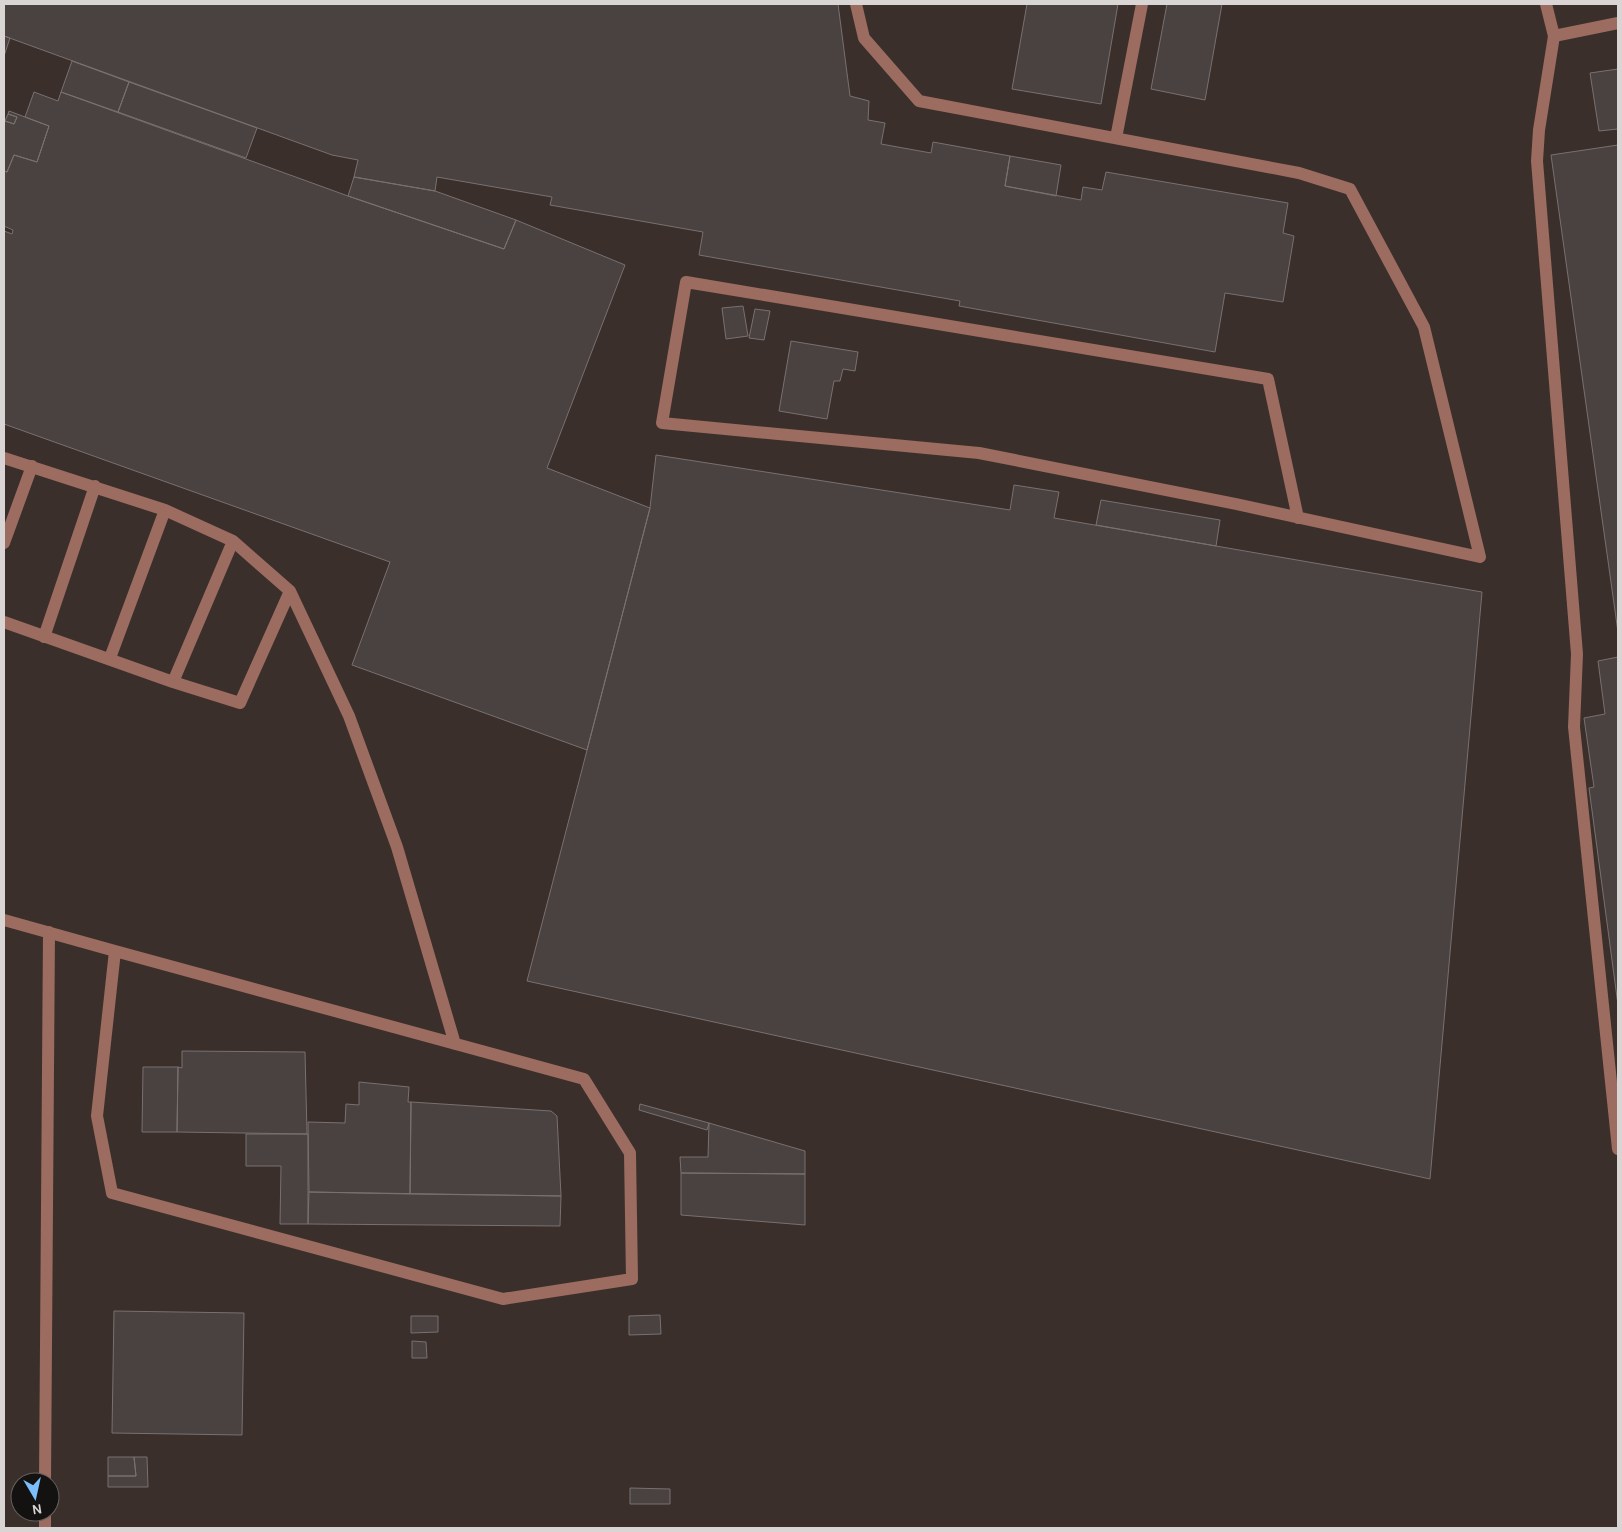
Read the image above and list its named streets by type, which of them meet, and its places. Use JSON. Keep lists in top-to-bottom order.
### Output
{
  "north": "bottom"
}
